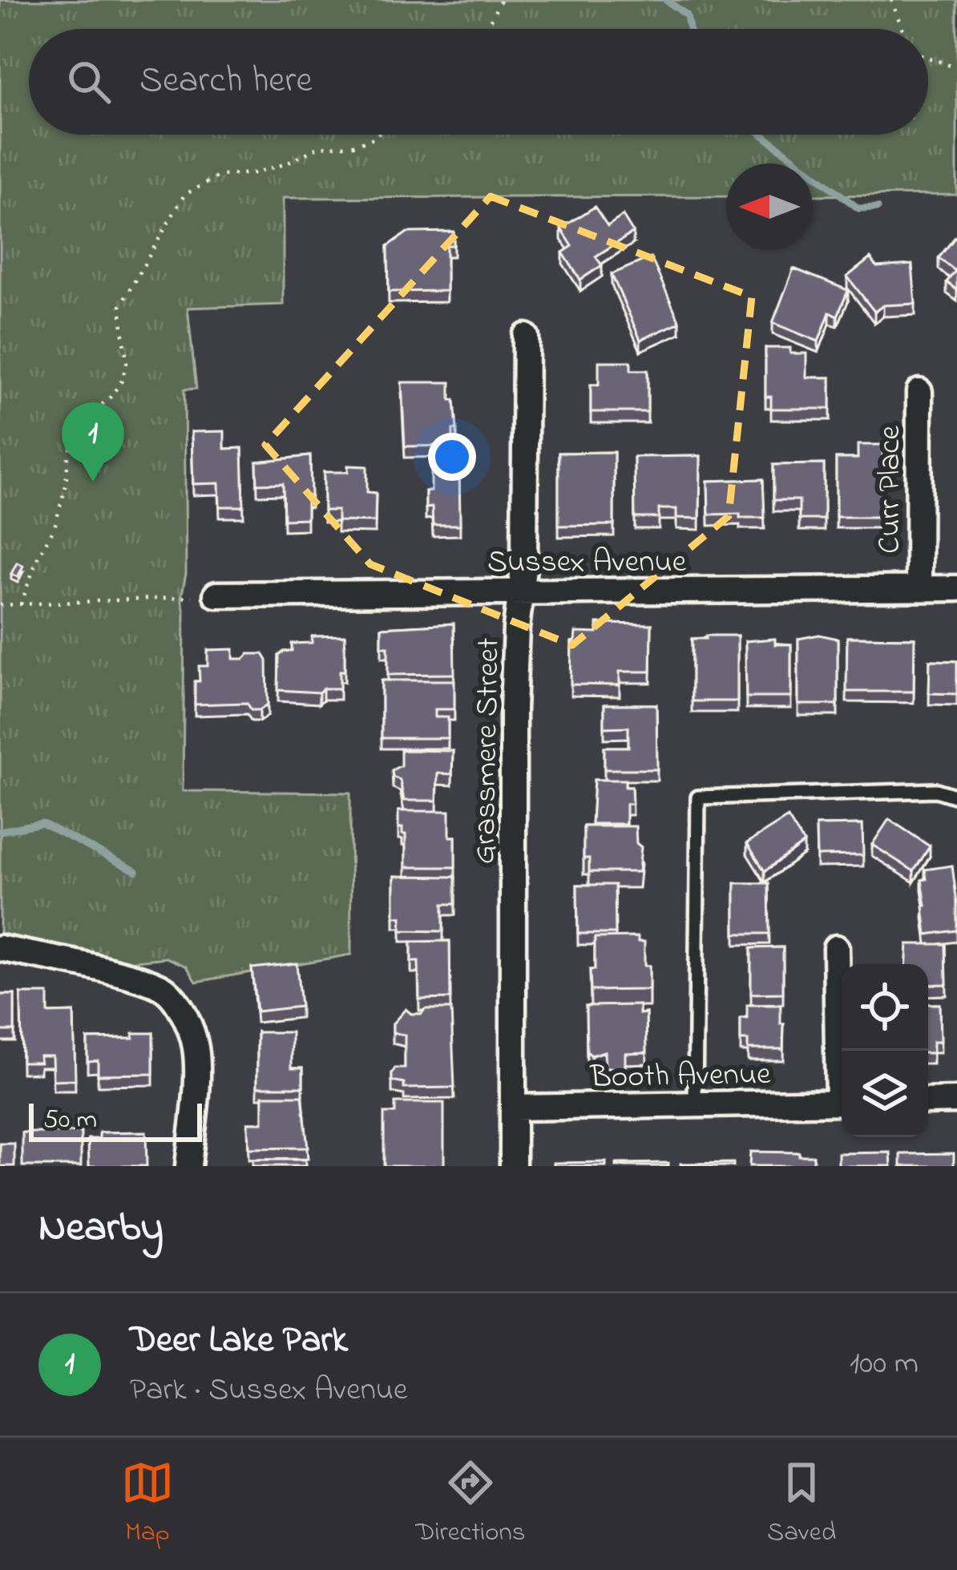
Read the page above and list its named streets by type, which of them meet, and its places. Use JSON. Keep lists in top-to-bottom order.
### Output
{
  "streets": {
    "street": [
      "Curr Place",
      "Sussex Avenue",
      "Grassmere Street",
      "Booth Avenue"
    ]
  },
  "crossings": [
    ["Curr Place", "Sussex Avenue"],
    ["Sussex Avenue", "Grassmere Street"],
    ["Grassmere Street", "Booth Avenue"]
  ],
  "scale_bar": "50 m",
  "north": "left",
  "page": {
    "search": "Search here",
    "pins": "1",
    "scale": "50 m",
    "heading": "Nearby",
    "list": [
      {
        "mark": "1",
        "name": "Deer Lake Park",
        "note": "Park · Sussex Avenue",
        "value": "100 m"
      }
    ],
    "nav": ["Map", "Directions", "Saved"]
  }
}
